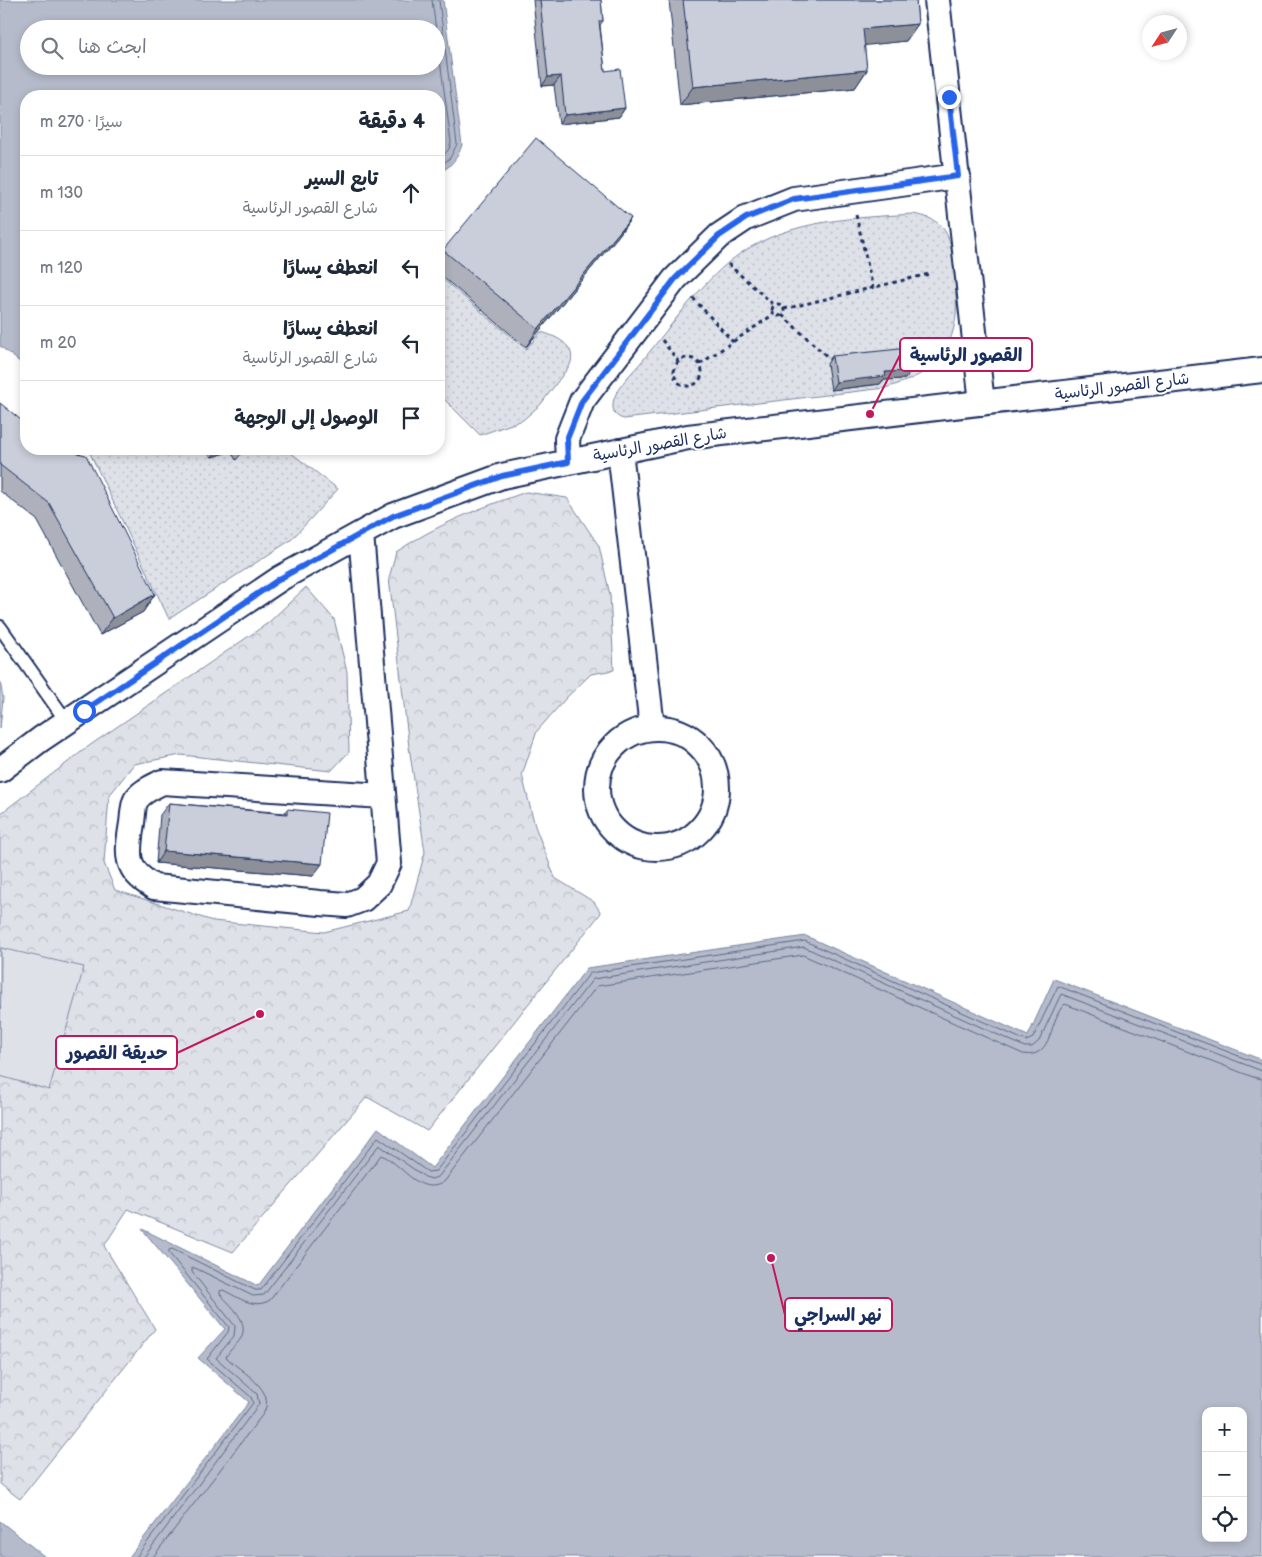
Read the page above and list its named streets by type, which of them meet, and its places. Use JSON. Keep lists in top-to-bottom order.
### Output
{
  "streets": {
    "street": ["شارع القصور الرئاسية"]
  },
  "places": ["القصور الرئاسية", "حديقة القصور", "نهر السراجي"],
  "north": "bottom left",
  "page": {
    "search": "ابحث هنا",
    "heading": ["4 دقيقة", "سيرًا · 270 m"],
    "list": [
      ["تابع السير", "شارع القصور الرئاسية", "130 m"],
      ["انعطف يسارًا", "120 m"],
      ["انعطف يسارًا", "شارع القصور الرئاسية", "20 m"],
      "الوصول إلى الوجهة"
    ],
    "map_buttons": ["+", "−"]
  }
}
